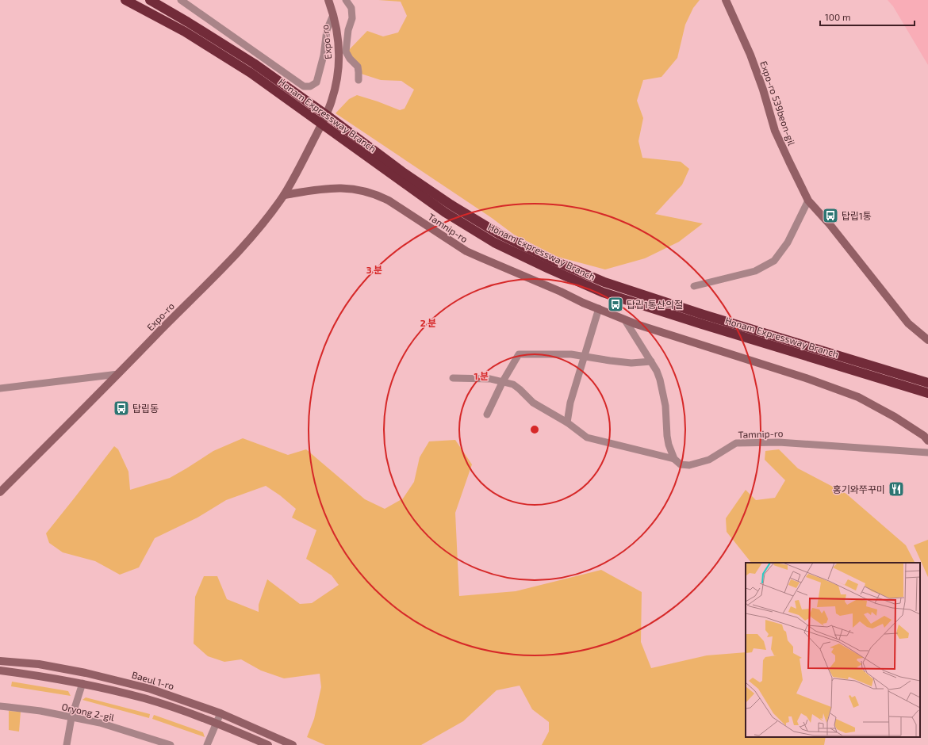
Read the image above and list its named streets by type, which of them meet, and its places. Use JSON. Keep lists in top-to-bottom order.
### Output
{
  "streets": {
    "highway": ["Honam Expressway Branch"],
    "main road": [
      "Expo-ro",
      "Expo-ro 539beon-gil",
      "Tamnip-ro",
      "Baeul 1-ro"
    ],
    "street": ["Oryong 2-gil"]
  },
  "crossings": [
    ["Expo-ro", "Tamnip-ro"]
  ],
  "places": {
    "bus stop": ["탑립1통", "탑립1통산의절", "탑립동"],
    "restaurant": ["홍기와쭈꾸미"]
  },
  "scale_bar": "100 m",
  "rings": ["3 분", "2 분", "1 분"]
}
